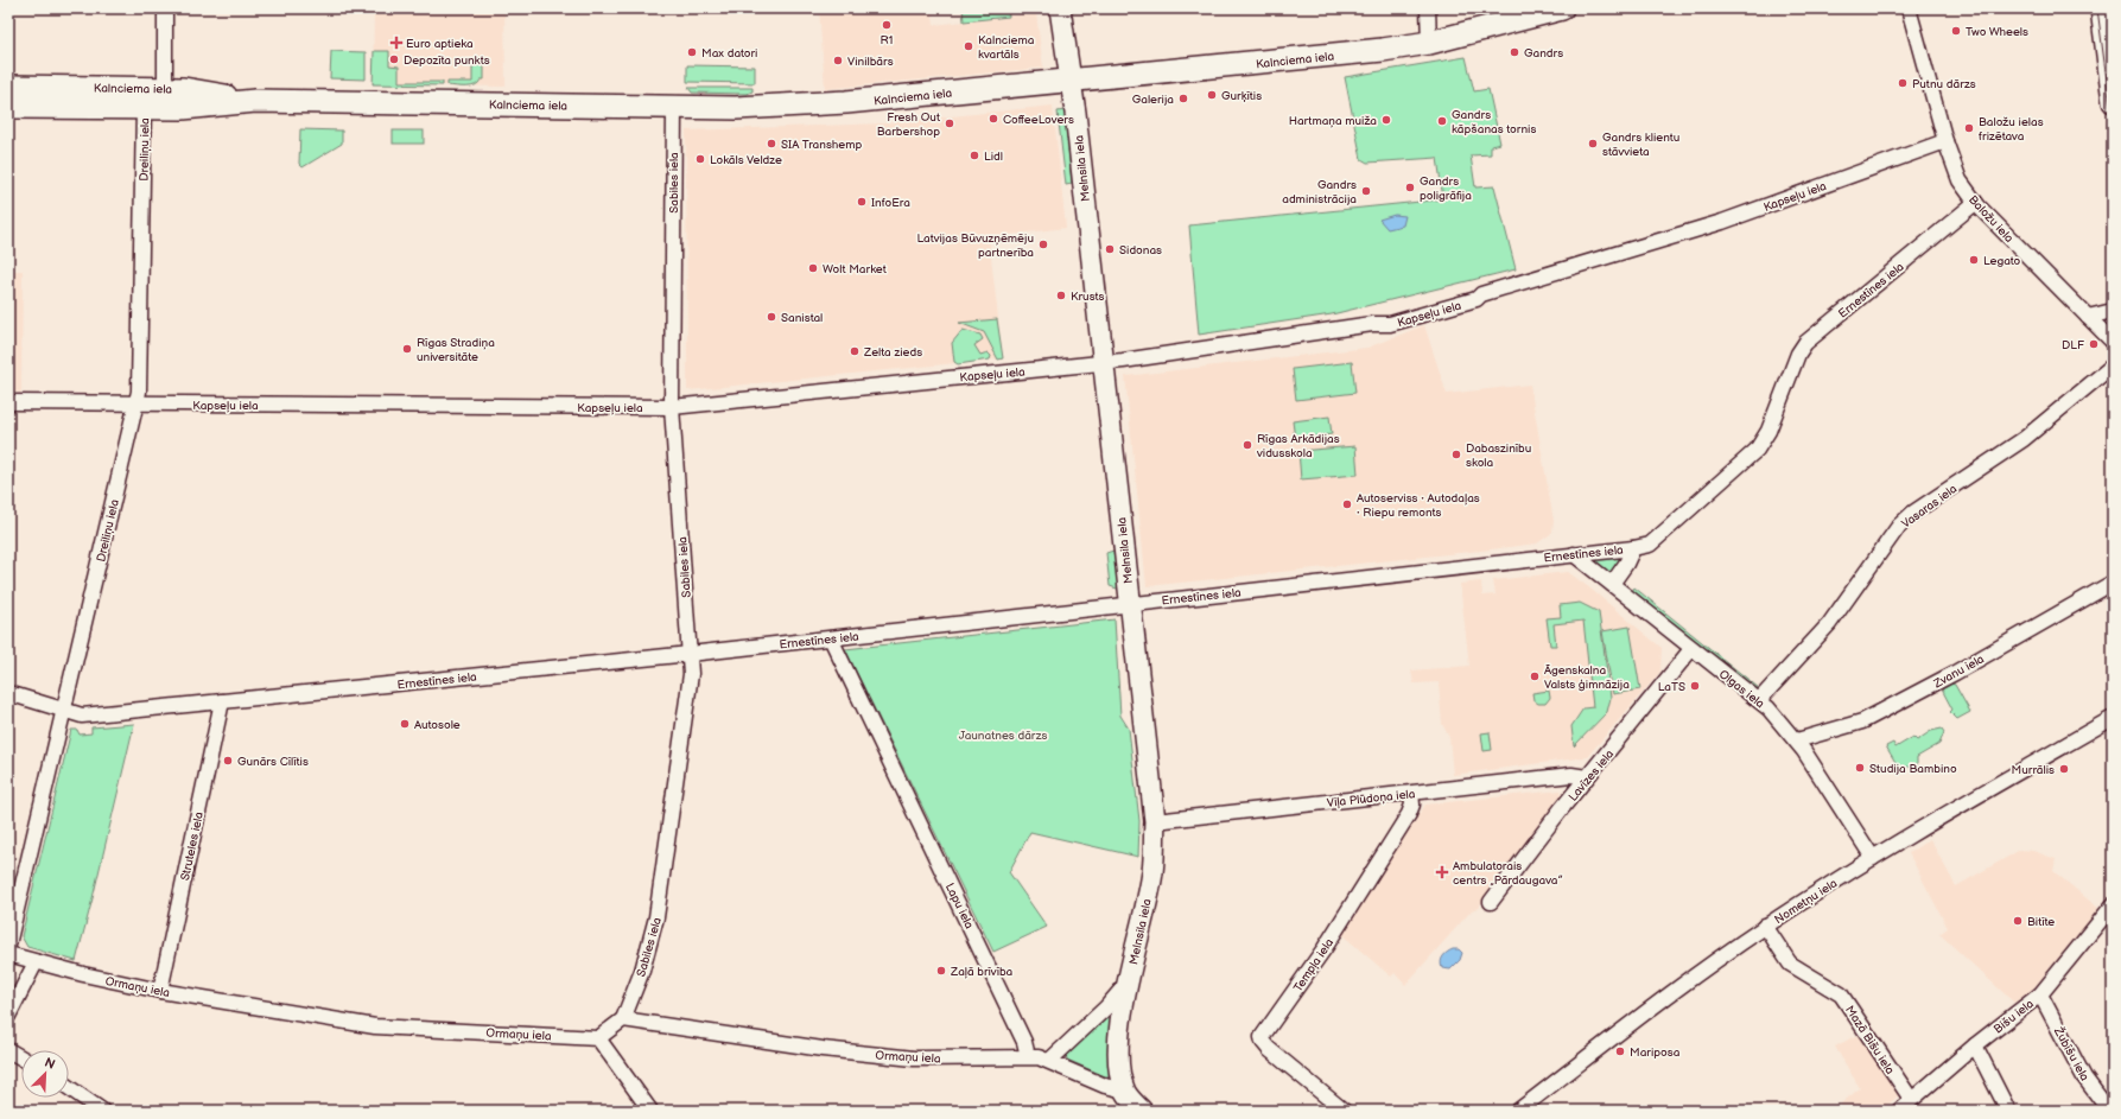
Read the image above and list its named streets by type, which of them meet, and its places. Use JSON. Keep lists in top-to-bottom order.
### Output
{
  "streets": {
    "main road": ["Kalnciema iela"],
    "street": [
      "Dreiliņu iela",
      "Melnsila iela",
      "Sabiles iela",
      "Kapseļu iela",
      "Baložu iela",
      "Ernestīnes iela",
      "Vasaras iela",
      "Zvanu iela",
      "Olgas iela",
      "Lavīzes iela",
      "Viļa Plūdoņa iela",
      "Struteles iela",
      "Nometņu iela",
      "Lapu iela",
      "Tempļa iela",
      "Ormaņu iela",
      "Bišu iela",
      "Mazā Bišu iela",
      "Žubīšu iela"
    ]
  },
  "crossings": [
    ["Kalnciema iela", "Dreiliņu iela"],
    ["Kalnciema iela", "Melnsila iela"],
    ["Kalnciema iela", "Sabiles iela"],
    ["Dreiliņu iela", "Kapseļu iela"],
    ["Dreiliņu iela", "Ernestīnes iela"],
    ["Melnsila iela", "Kapseļu iela"],
    ["Melnsila iela", "Ernestīnes iela"],
    ["Melnsila iela", "Viļa Plūdoņa iela"],
    ["Sabiles iela", "Kapseļu iela"],
    ["Sabiles iela", "Ernestīnes iela"],
    ["Sabiles iela", "Ormaņu iela"],
    ["Kapseļu iela", "Baložu iela"],
    ["Baložu iela", "Ernestīnes iela"],
    ["Ernestīnes iela", "Olgas iela"],
    ["Ernestīnes iela", "Struteles iela"],
    ["Ernestīnes iela", "Lapu iela"],
    ["Vasaras iela", "Olgas iela"],
    ["Zvanu iela", "Olgas iela"],
    ["Olgas iela", "Lavīzes iela"],
    ["Olgas iela", "Nometņu iela"],
    ["Lavīzes iela", "Viļa Plūdoņa iela"],
    ["Viļa Plūdoņa iela", "Tempļa iela"],
    ["Struteles iela", "Ormaņu iela"],
    ["Nometņu iela", "Mazā Bišu iela"],
    ["Lapu iela", "Ormaņu iela"],
    ["Bišu iela", "Mazā Bišu iela"],
    ["Bišu iela", "Žubīšu iela"]
  ],
  "parks": ["Jaunatnes dārzs"],
  "places": {
    "other": [
      "R1",
      "Two Wheels",
      "Kalnciema kvartāls",
      "Max datori",
      "Gandrs",
      "Depozīta punkts",
      "Vinilbārs",
      "Putnu dārzs",
      "Gurķītis",
      "Galerija",
      "CoffeeLovers",
      "Hartmaņa muiža",
      "Gandrs kāpšanas tornis",
      "Fresh Out Barbershop",
      "Baložu ielas frizētava",
      "SIA Transhemp",
      "Gandrs klientu stāvvieta",
      "Lidl",
      "Lokāls Veldze",
      "Gandrs poligrāfija",
      "Gandrs administrācija",
      "InfoEra",
      "Latvijas Būvuzņēmēju partnerība",
      "Sidonas",
      "Legato",
      "Wolt Market",
      "Krusts",
      "Sanistal",
      "DLF",
      "Rīgas Stradiņa universitāte",
      "Zelta zieds",
      "Rīgas Arkādijas vidusskola",
      "Dabaszinību skola",
      "Autoserviss • Autodaļas • Riepu remonts",
      "Āgenskalna Valsts ģimnāzija",
      "LaTS",
      "Autosole",
      "Gunārs Cīlītis",
      "Studija Bambino",
      "Murrālis",
      "Bitīte",
      "Zaļā brīvība",
      "Mariposa"
    ],
    "health": ["Euro aptieka", "Ambulatorais centrs „Pārdaugava”"]
  },
  "north": "top right"
}
